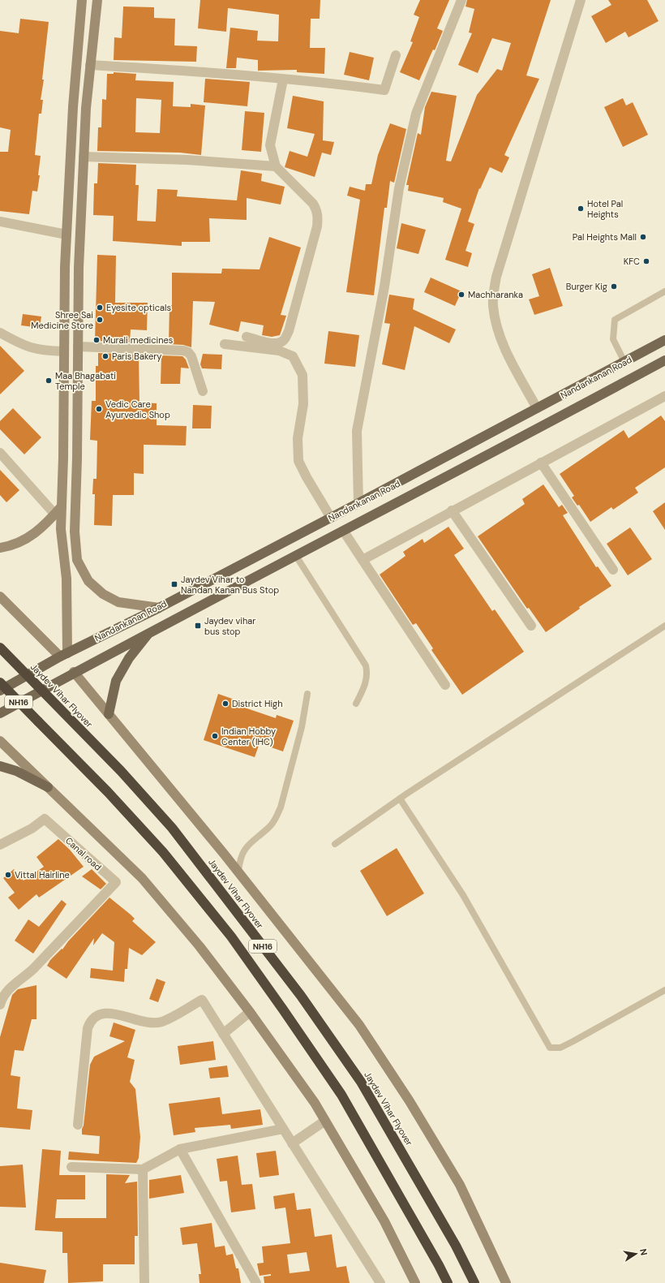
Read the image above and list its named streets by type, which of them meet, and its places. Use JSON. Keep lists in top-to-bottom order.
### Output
{
  "streets": {
    "highway": ["Jaydev Vihar Flyover", "NH16"],
    "main road": ["Nandankanan Road"],
    "street": ["Canal road"]
  },
  "places": {
    "other": [
      "Hotel Pal Heights",
      "Pal Heights Mall",
      "KFC",
      "Burger Kig",
      "Machharanka",
      "Eyesite opticals",
      "Shree Sai Medicine Store",
      "Murali medicines",
      "Paris Bakery",
      "Maa Bhagabati Temple",
      "Vedic Care Ayurvedic Shop",
      "District High",
      "Indian Hobby Center (IHC)",
      "Vittal Hairline"
    ],
    "transit": ["Jaydev Vihar to Nandan Kanan Bus Stop", "Jaydev vihar bus stop"]
  },
  "north": "right"
}
